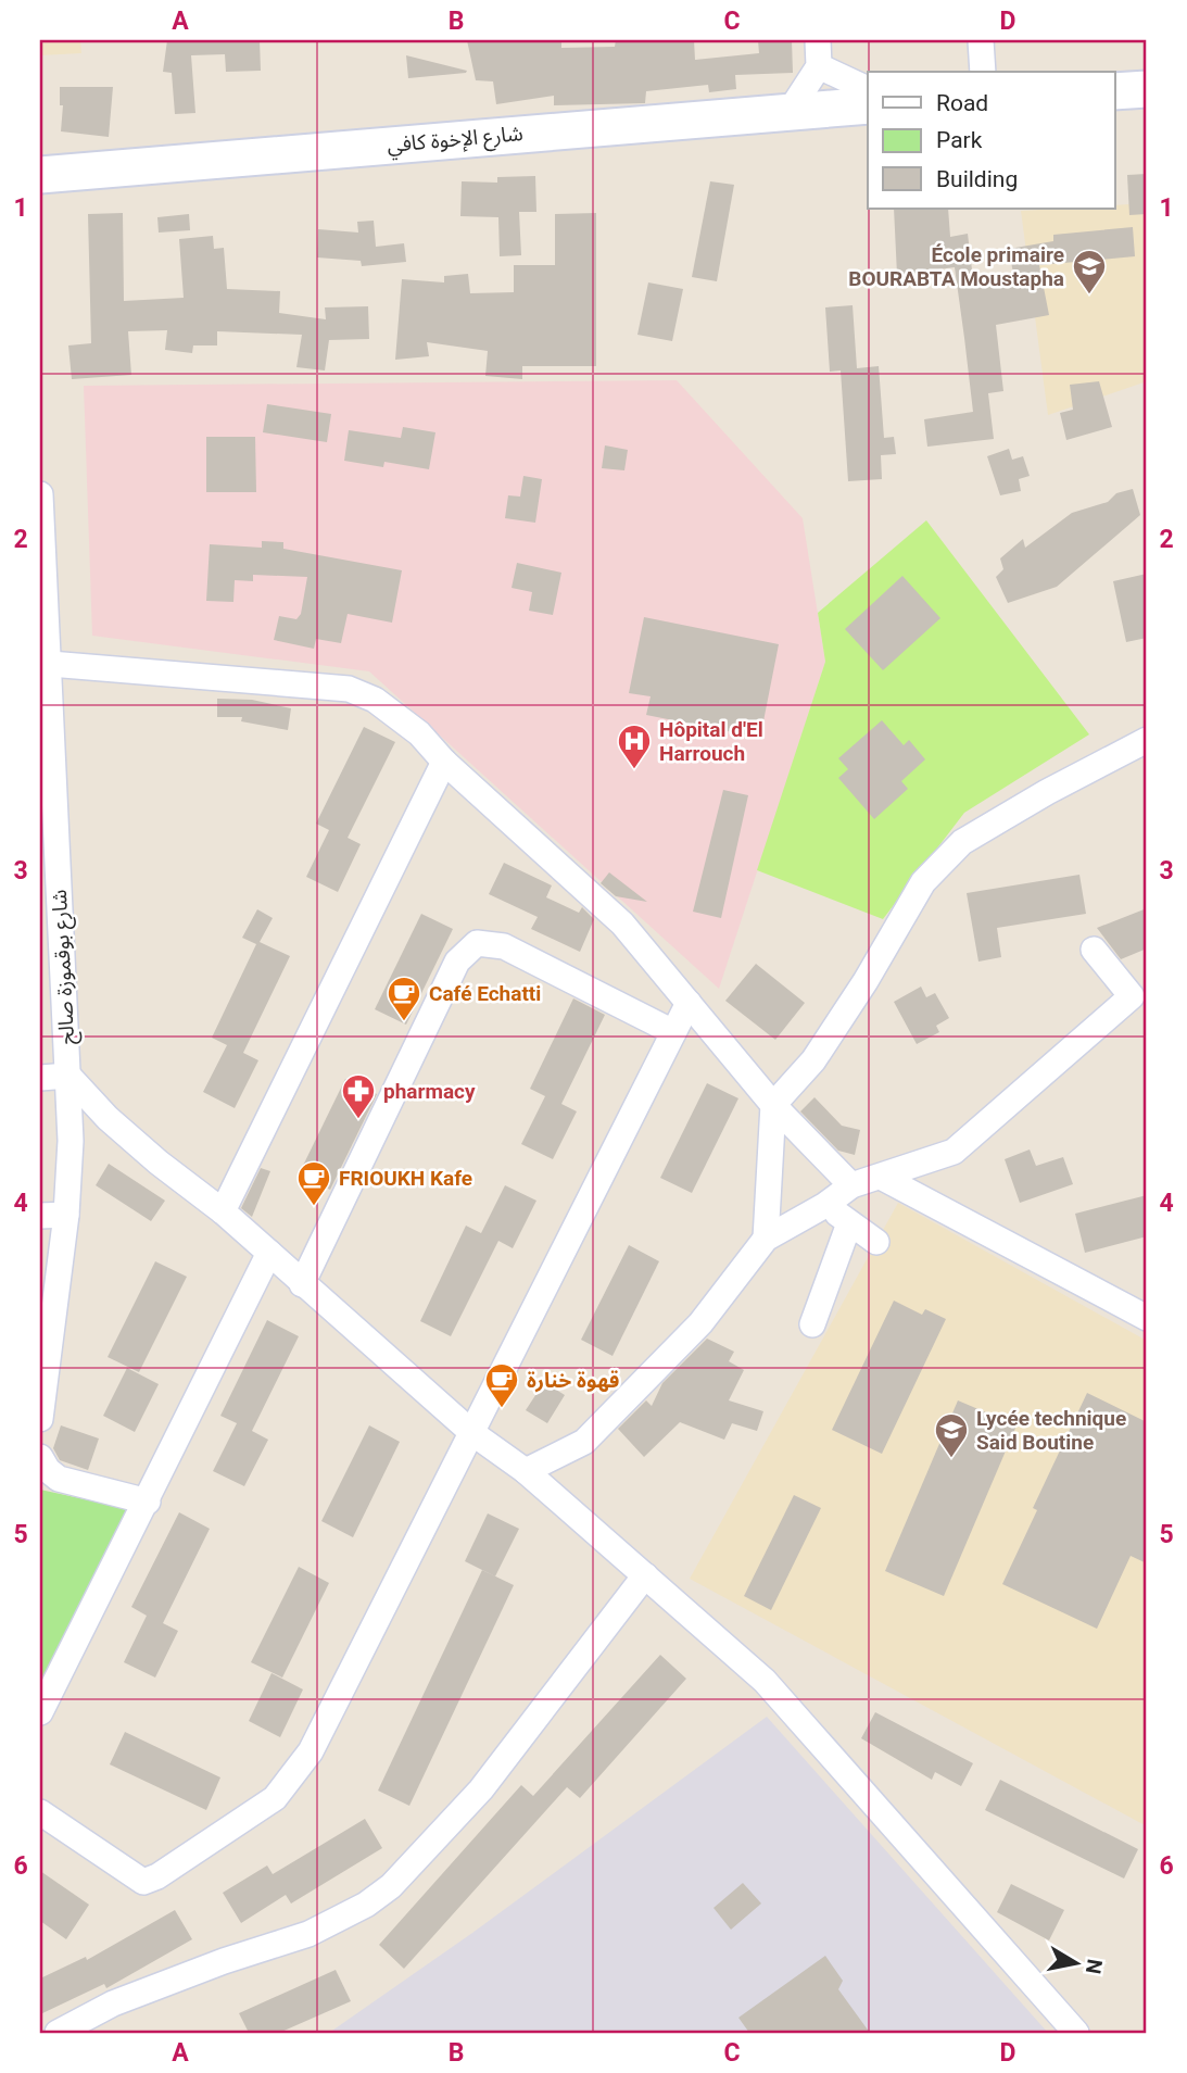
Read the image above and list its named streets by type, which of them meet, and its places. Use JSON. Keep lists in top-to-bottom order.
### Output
{
  "streets": {
    "main road": ["شارع الإخوة كافي"],
    "street": ["شارع بوقموزة صالح"]
  },
  "places": {
    "school or university": ["École primaire BOURABTA Moustapha", "Lycée technique Said Boutine"],
    "hospital": ["Hôpital d'El Harrouch"],
    "cafe": ["Café Echatti", "FRIOUKH Kafe", "قهوة خنارة"],
    "pharmacy": ["pharmacy"]
  },
  "legend": ["Road", "Park", "Building"],
  "north": "right",
  "grid": {
    "columns": [
      "A",
      "B",
      "C",
      "D"
    ],
    "rows": [
      "1",
      "2",
      "3",
      "4",
      "5",
      "6"
    ]
  }
}
